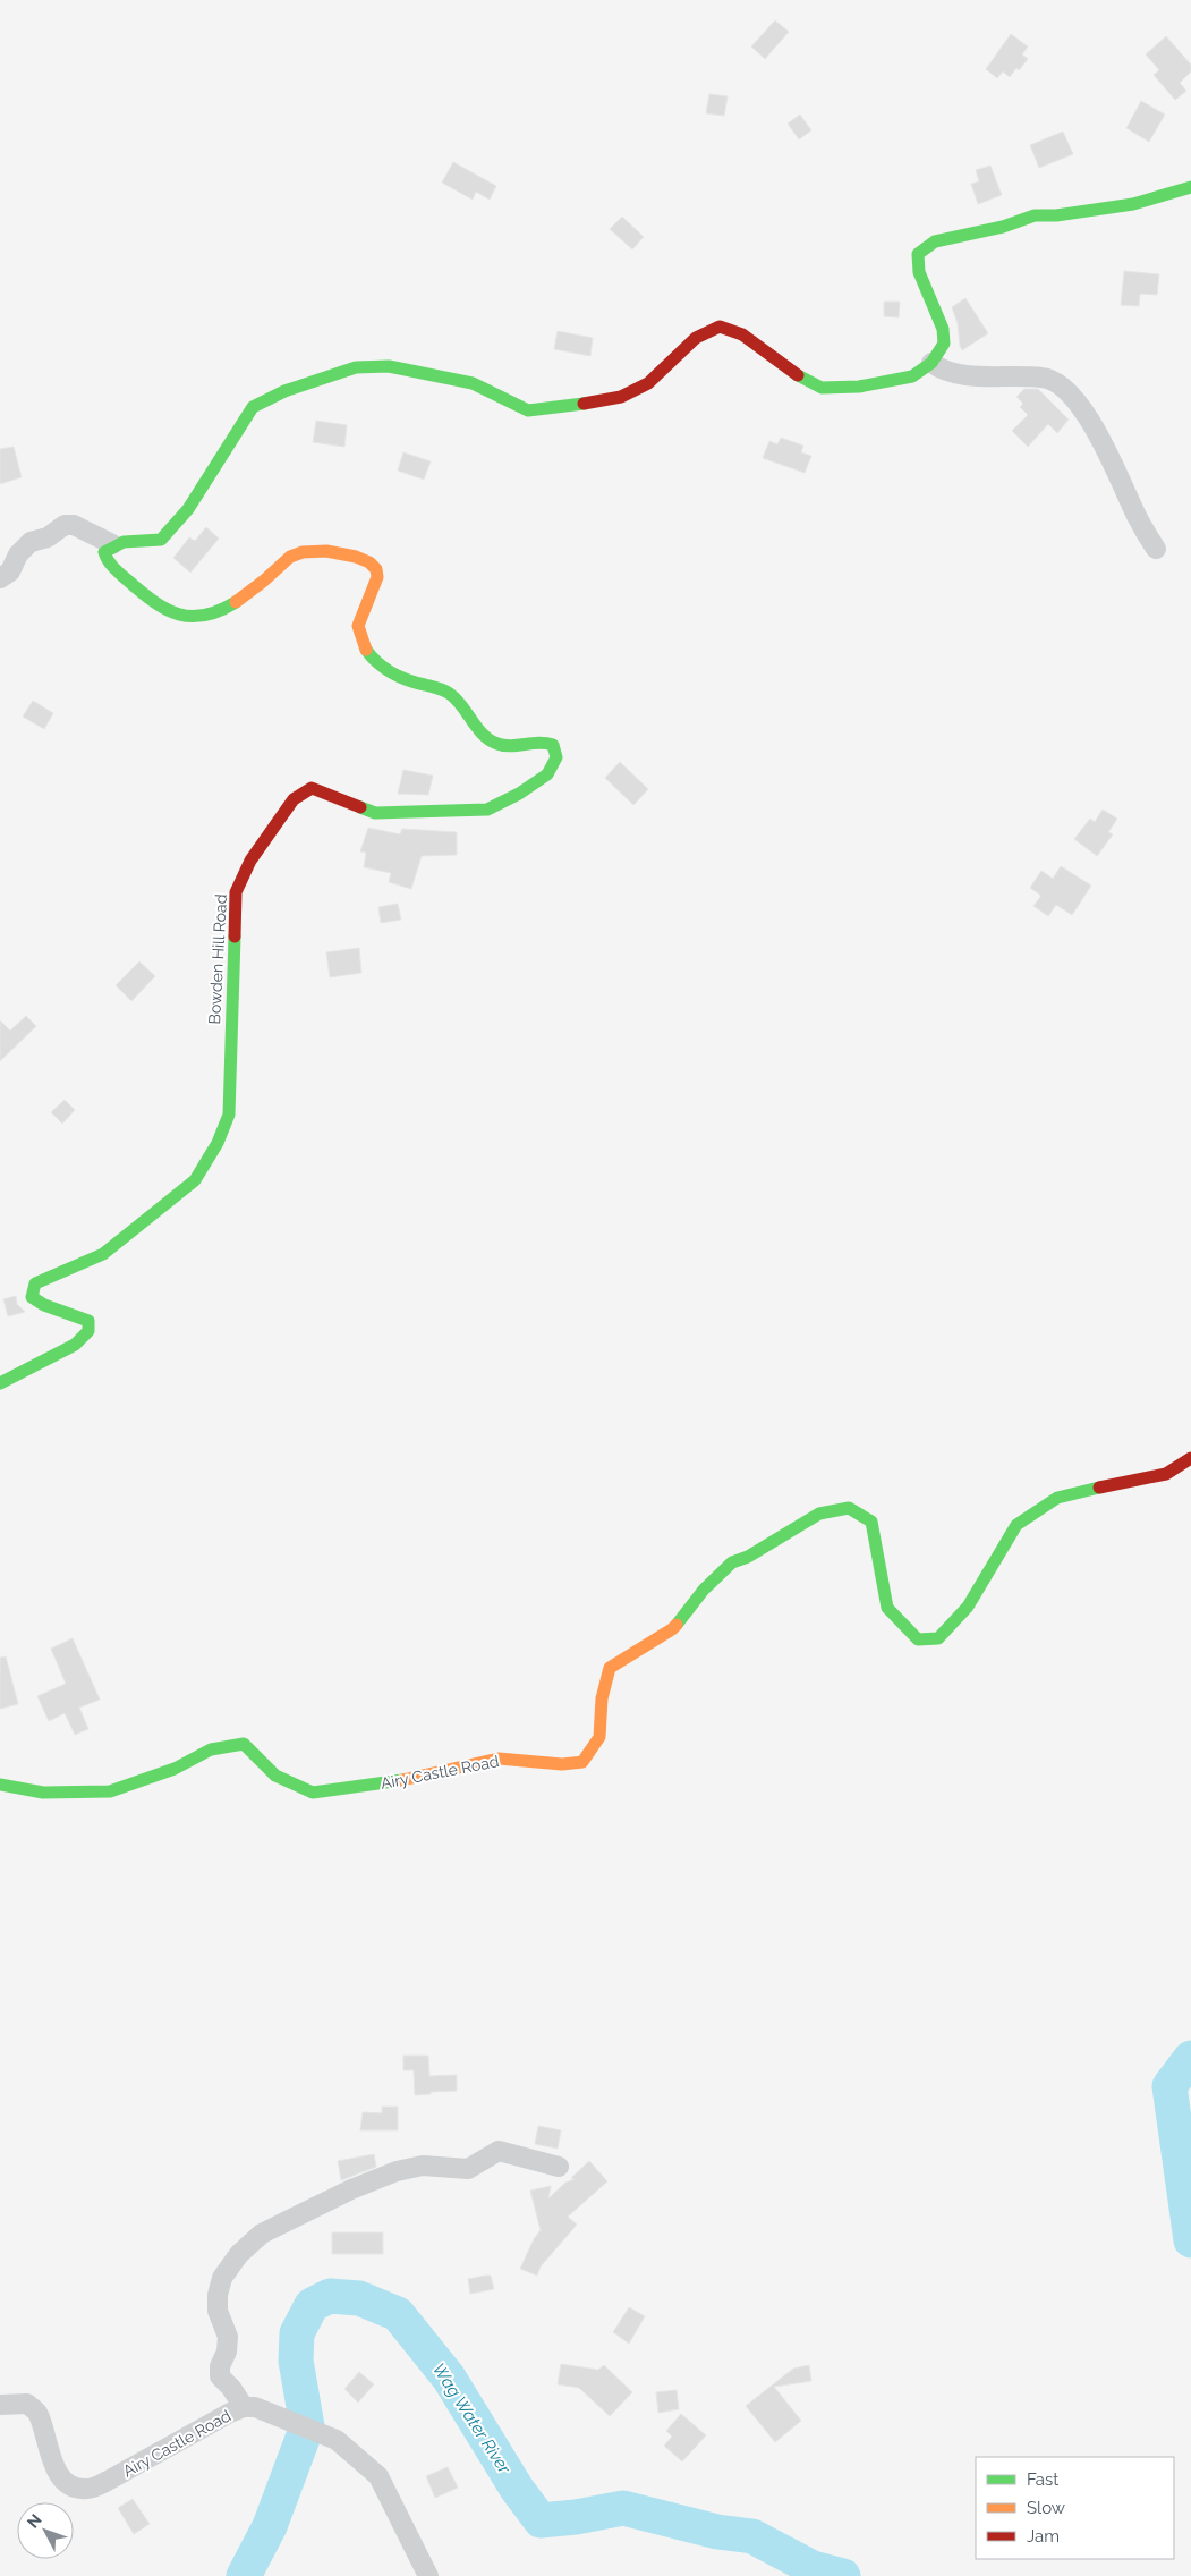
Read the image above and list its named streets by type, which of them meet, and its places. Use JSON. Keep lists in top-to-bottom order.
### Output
{
  "streets": {
    "street": ["Bowden Hill Road", "Airy Castle Road"]
  },
  "water": ["Wag Water River"],
  "legend": ["Fast", "Slow", "Jam"],
  "north": "top left"
}
